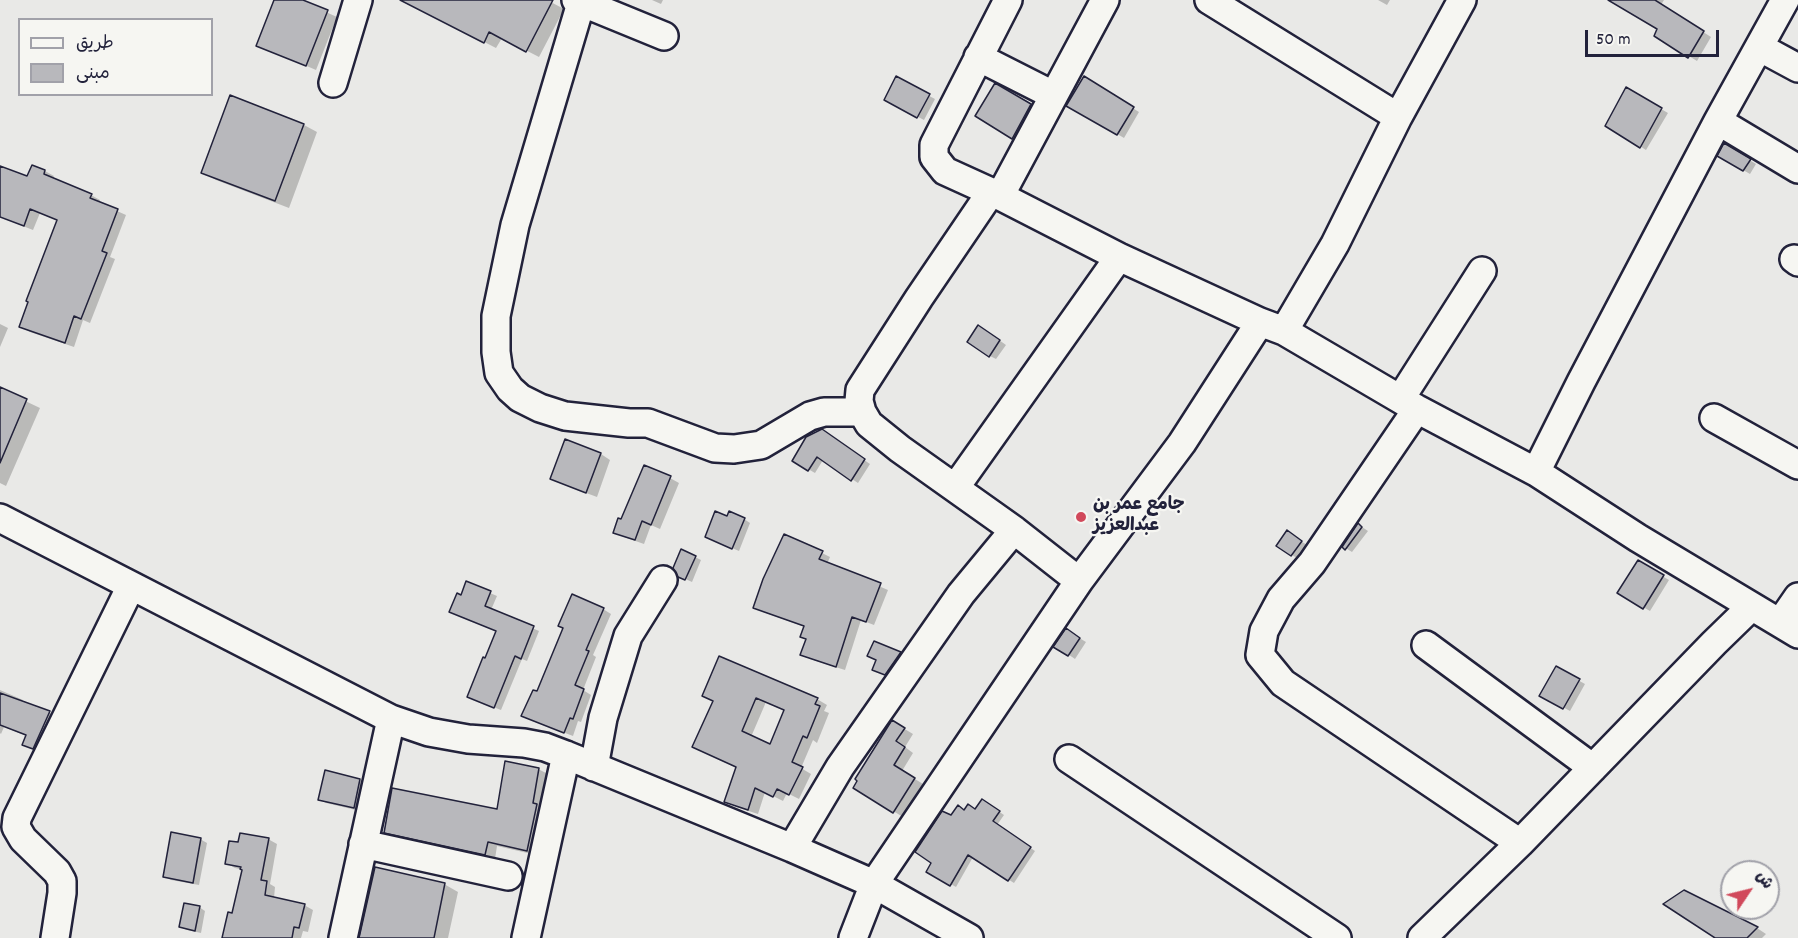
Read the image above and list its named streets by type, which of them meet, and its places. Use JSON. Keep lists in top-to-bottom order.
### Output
{
  "places": ["جامع عمر بن عبدالعزيز"],
  "legend": ["طريق", "مبنى"],
  "scale_bar": "50 m",
  "north": "top right"
}
